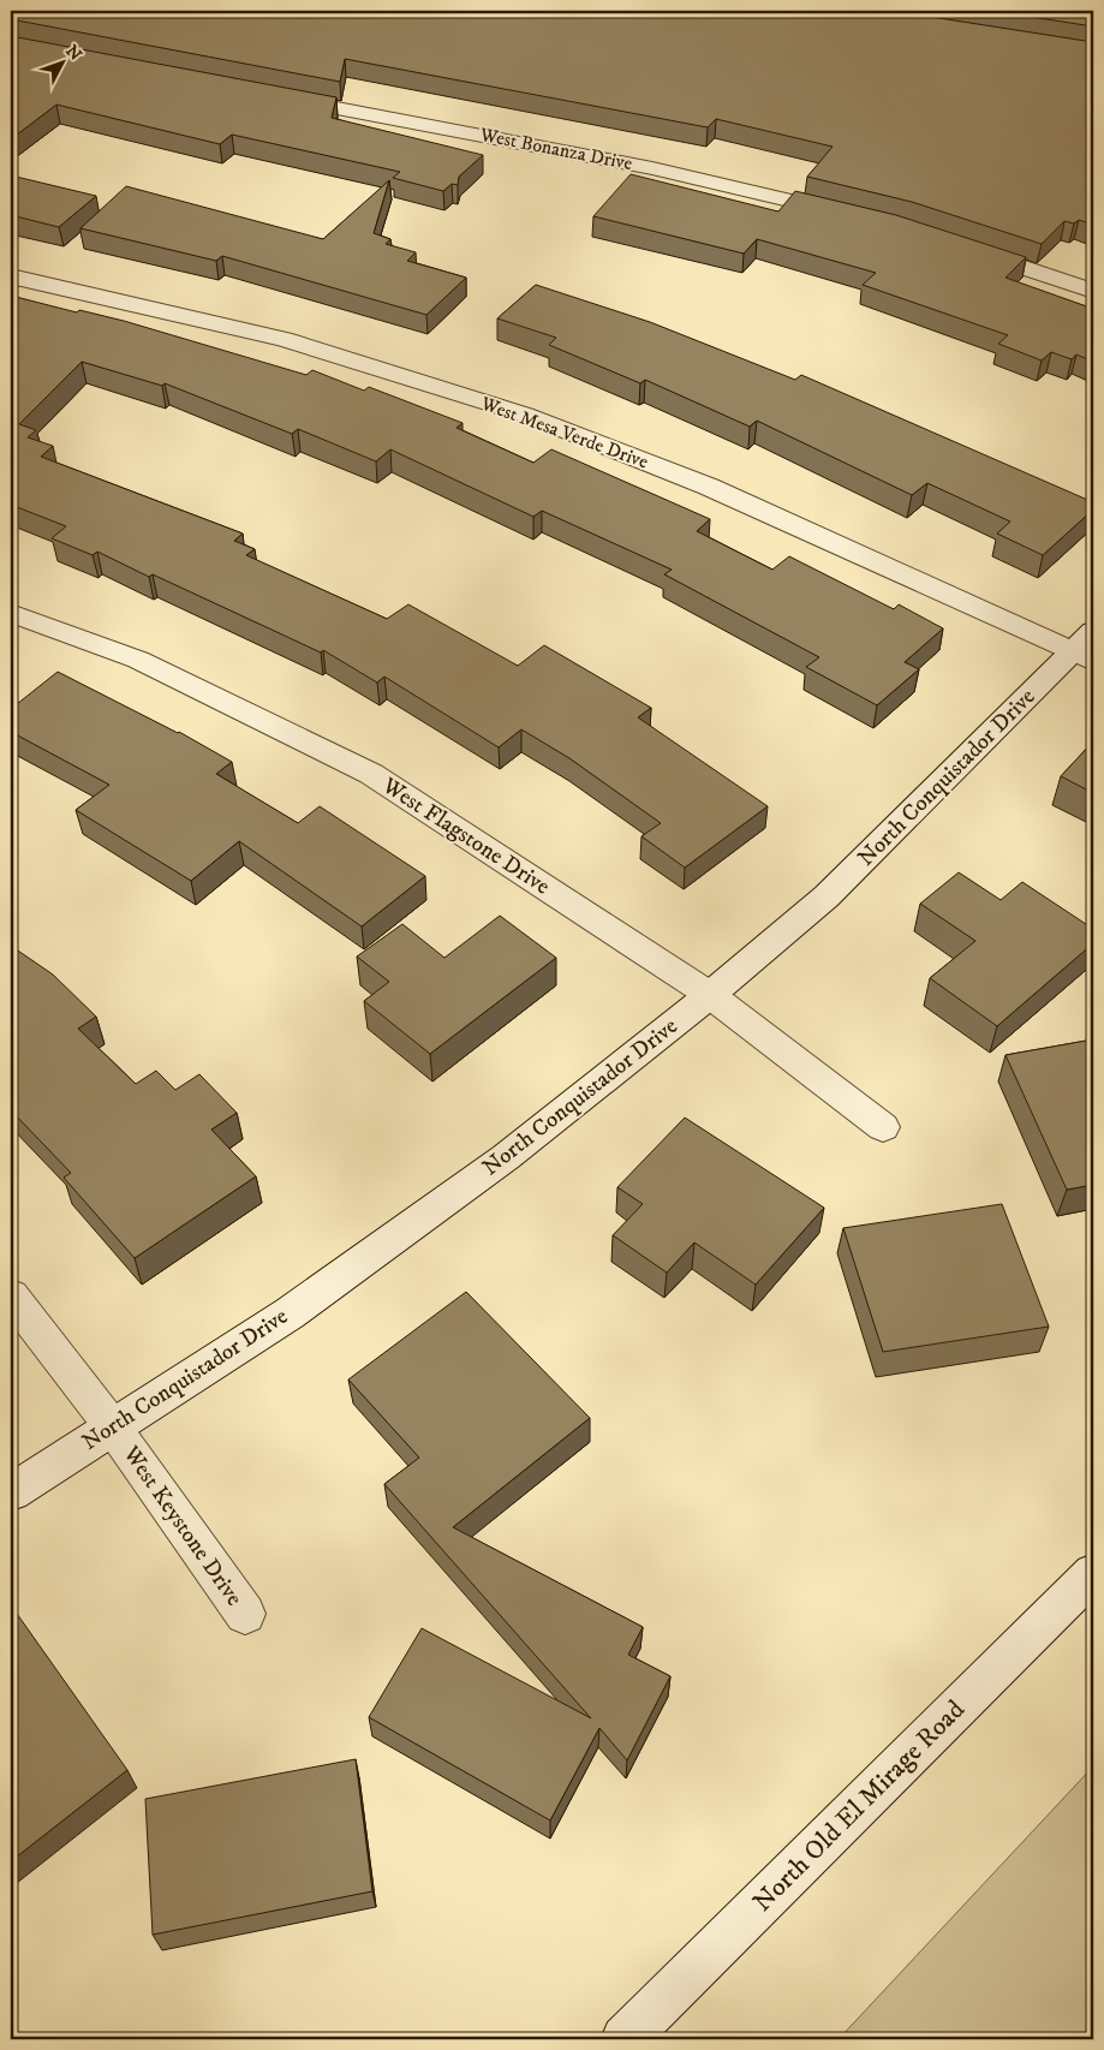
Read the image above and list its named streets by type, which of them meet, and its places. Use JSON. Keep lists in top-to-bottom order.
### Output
{
  "streets": {
    "street": [
      "West Bonanza Drive",
      "West Mesa Verde Drive",
      "North Conquistador Drive",
      "West Flagstone Drive",
      "West Keystone Drive",
      "North Old El Mirage Road"
    ]
  },
  "crossings": [
    ["West Mesa Verde Drive", "North Conquistador Drive"],
    ["North Conquistador Drive", "West Flagstone Drive"],
    ["North Conquistador Drive", "West Keystone Drive"]
  ],
  "north": "top right"
}
